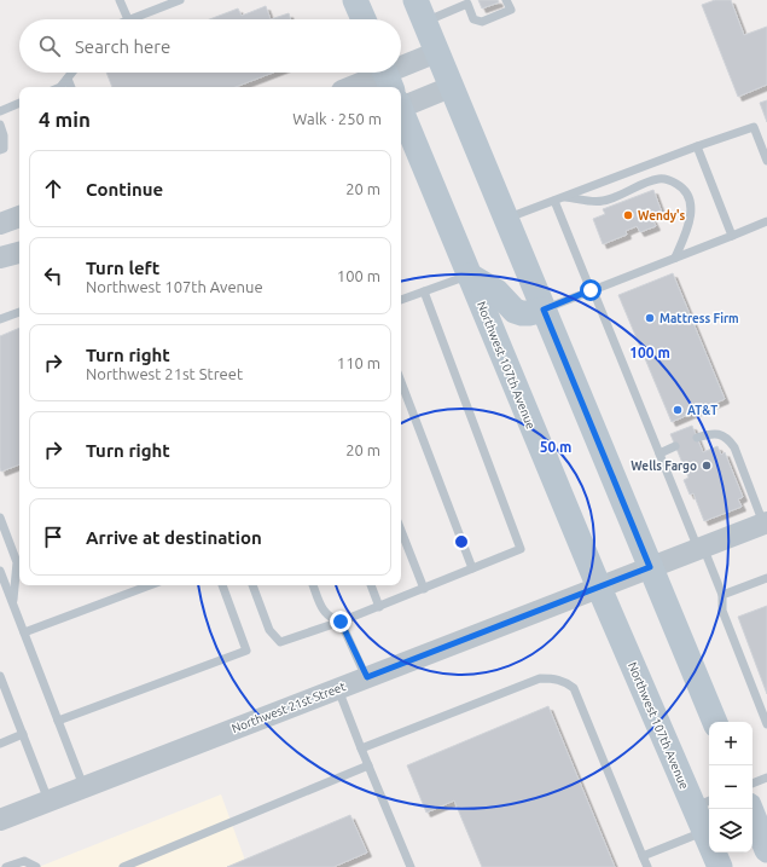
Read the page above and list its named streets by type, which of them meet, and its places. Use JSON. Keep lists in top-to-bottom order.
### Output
{
  "streets": {
    "main road": ["Northwest 107th Avenue"],
    "street": ["Northwest 21st Street"]
  },
  "crossings": [
    ["Northwest 107th Avenue", "Northwest 21st Street"]
  ],
  "places": [
    "Wendy's",
    "Mattress Firm",
    "AT&T",
    "Wells Fargo"
  ],
  "page": {
    "search": "Search here",
    "heading": ["4 min", "Walk · 250 m"],
    "list": [
      ["Continue", "20 m"],
      ["Turn left", "Northwest 107th Avenue", "100 m"],
      ["Turn right", "Northwest 21st Street", "110 m"],
      ["Turn right", "20 m"],
      "Arrive at destination"
    ],
    "map_buttons": ["+", "−"]
  },
  "rings": ["100 m", "50 m"]
}
